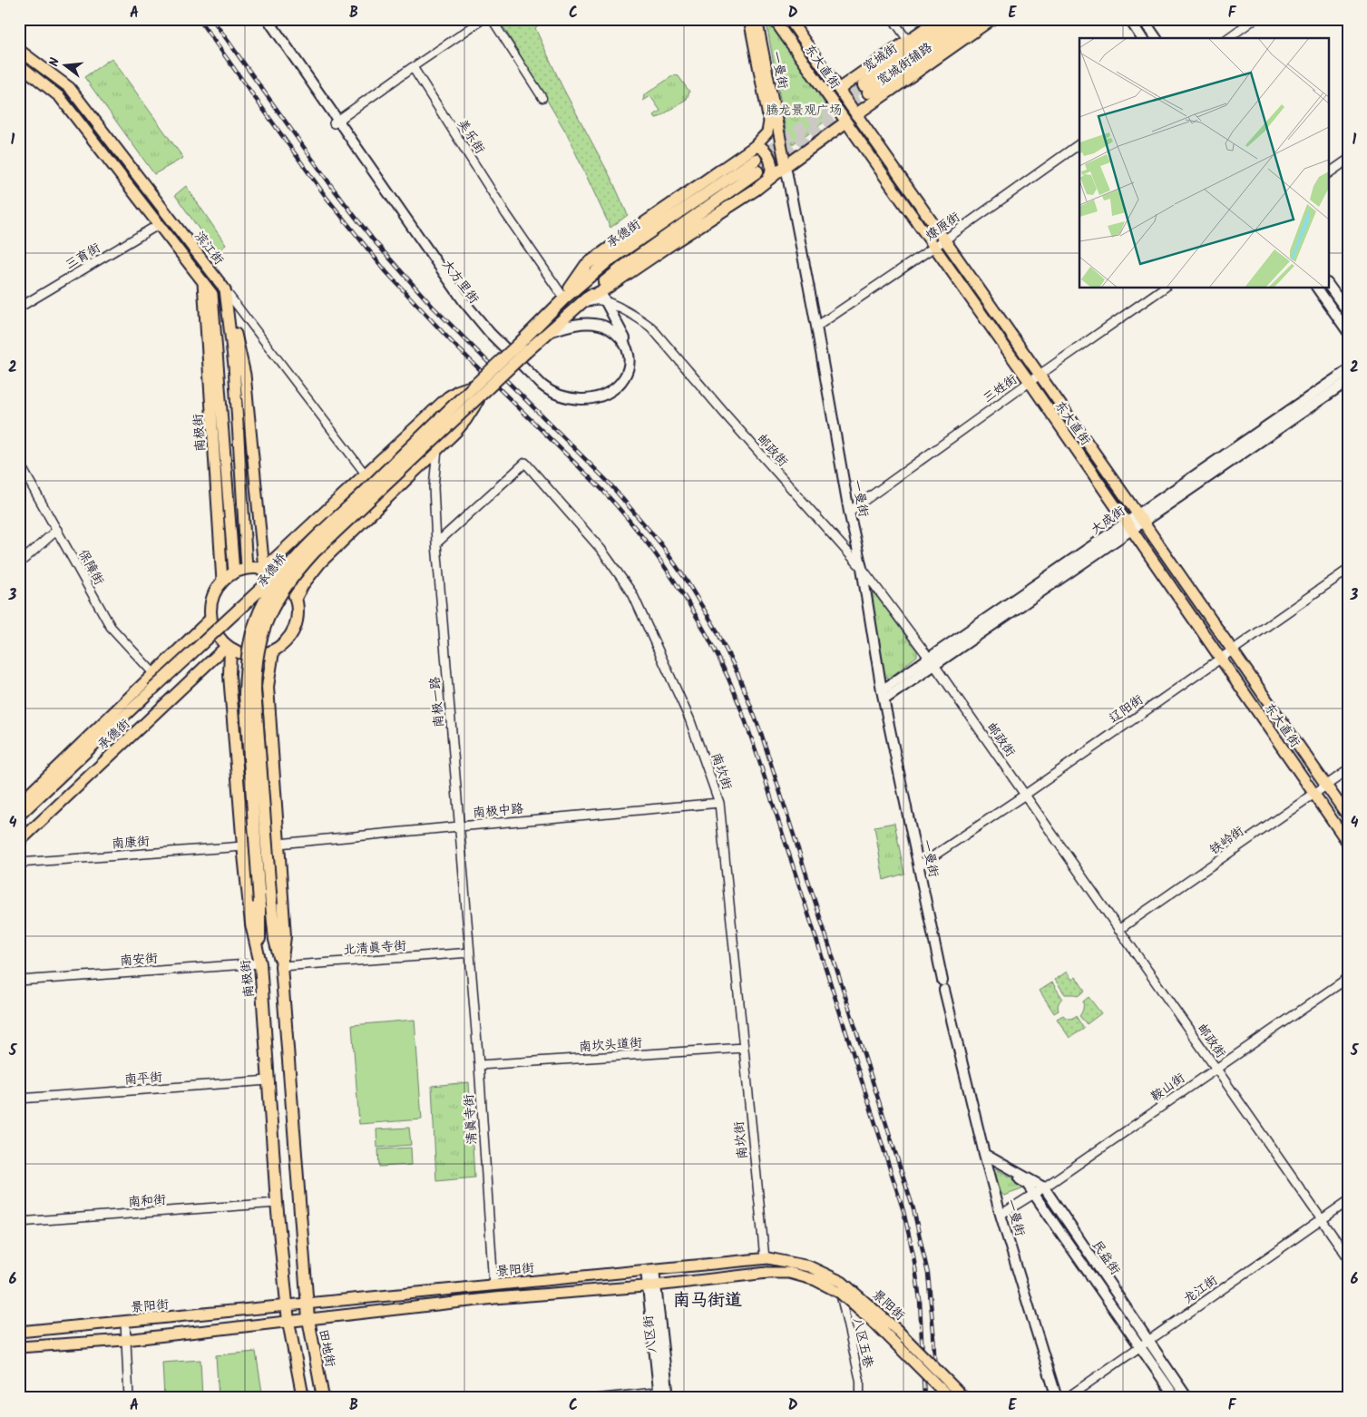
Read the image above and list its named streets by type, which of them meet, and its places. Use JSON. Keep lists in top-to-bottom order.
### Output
{
  "streets": {
    "highway": [
      "宽城街",
      "宽城街辅路",
      "承德街",
      "南极街",
      "承德桥",
      "田地街"
    ],
    "main road": [
      "东大直街",
      "一曼街",
      "滨江街",
      "大方里街",
      "大成街",
      "民益街",
      "景阳街",
      "八区街"
    ],
    "street": [
      "美乐街",
      "燎原街",
      "三育街",
      "三姓街",
      "邮政街",
      "保障街",
      "南极一路",
      "辽阳街",
      "南坎街",
      "南极中路",
      "铁岭街",
      "南康街",
      "北清真寺街",
      "南安街",
      "南坎头道街",
      "南平街",
      "鞍山街",
      "清真寺街",
      "南和街",
      "龙江街",
      "八区五巷"
    ]
  },
  "crossings": [
    ["宽城街辅路", "东大直街"],
    ["东大直街", "燎原街"],
    ["东大直街", "三姓街"],
    ["东大直街", "大成街"],
    ["东大直街", "辽阳街"],
    ["东大直街", "铁岭街"],
    ["一曼街", "燎原街"],
    ["一曼街", "承德街"],
    ["一曼街", "三姓街"],
    ["一曼街", "邮政街"],
    ["一曼街", "大成街"],
    ["一曼街", "辽阳街"],
    ["一曼街", "鞍山街"],
    ["一曼街", "民益街"],
    ["美乐街", "承德街"],
    ["承德街", "南极街"],
    ["承德街", "承德桥"],
    ["滨江街", "三育街"],
    ["滨江街", "南极街"],
    ["大方里街", "邮政街"],
    ["南极街", "南康街"],
    ["南极街", "南安街"],
    ["南极街", "南平街"],
    ["南极街", "南和街"],
    ["南极街", "景阳街"],
    ["邮政街", "大成街"],
    ["邮政街", "辽阳街"],
    ["邮政街", "铁岭街"],
    ["邮政街", "鞍山街"],
    ["邮政街", "龙江街"],
    ["南极一路", "南坎街"],
    ["南极一路", "南极中路"],
    ["南极一路", "北清真寺街"],
    ["南极一路", "清真寺街"],
    ["南坎街", "南极中路"],
    ["南坎街", "南坎头道街"],
    ["南坎街", "景阳街"],
    ["北清真寺街", "清真寺街"],
    ["南坎头道街", "清真寺街"],
    ["鞍山街", "民益街"],
    ["清真寺街", "景阳街"],
    ["民益街", "龙江街"],
    ["景阳街", "八区街"],
    ["景阳街", "八区五巷"],
    ["景阳街", "田地街"]
  ],
  "districts": ["南马街道"],
  "parks": ["腾龙景观广场"],
  "north": "left",
  "grid": {
    "columns": [
      "A",
      "B",
      "C",
      "D",
      "E",
      "F"
    ],
    "rows": [
      "1",
      "2",
      "3",
      "4",
      "5",
      "6"
    ]
  }
}
